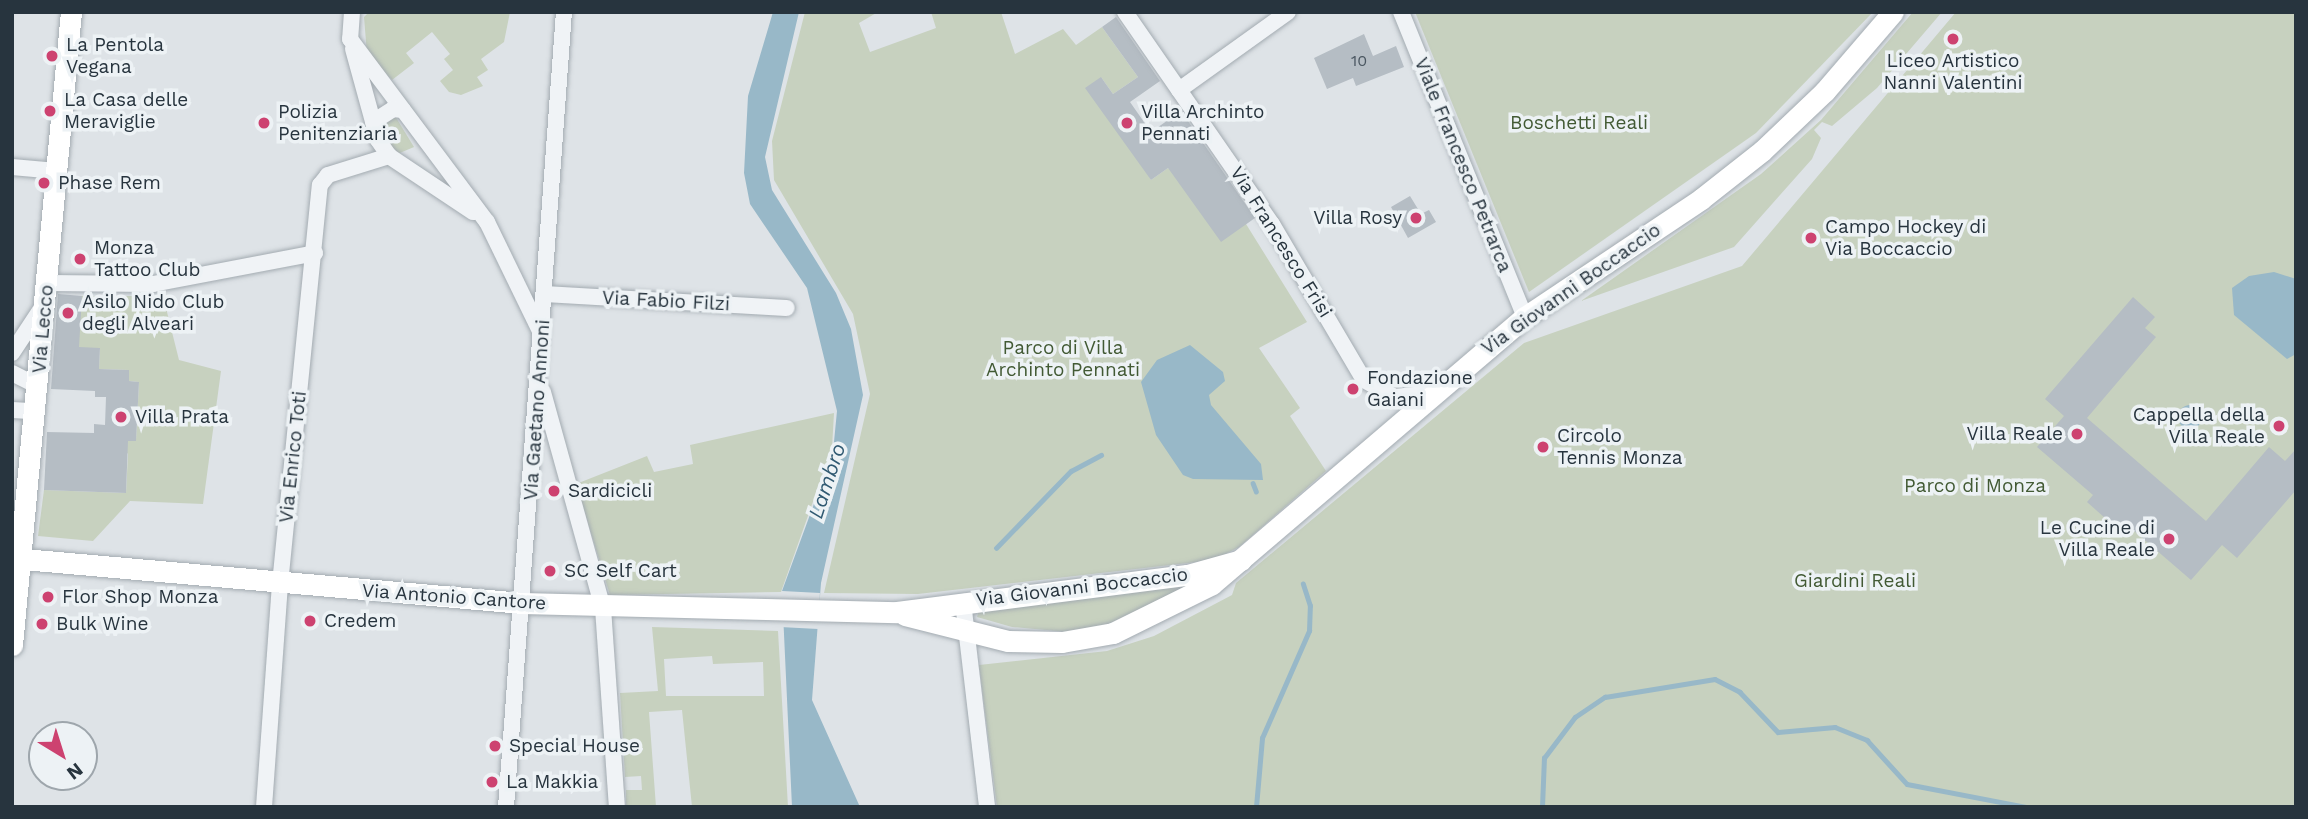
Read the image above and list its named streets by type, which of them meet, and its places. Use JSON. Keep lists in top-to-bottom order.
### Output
{
  "streets": {
    "main road": ["Via Giovanni Boccaccio", "Via Lecco", "Via Antonio Cantore"],
    "street": [
      "Viale Francesco Petrarca",
      "Via Francesco Frisi",
      "Via Fabio Filzi",
      "Via Gaetano Annoni",
      "Via Enrico Toti"
    ]
  },
  "crossings": [
    ["Viale Francesco Petrarca", "Via Giovanni Boccaccio"],
    ["Via Francesco Frisi", "Via Giovanni Boccaccio"],
    ["Via Giovanni Boccaccio", "Via Antonio Cantore"],
    ["Via Fabio Filzi", "Via Gaetano Annoni"],
    ["Via Lecco", "Via Antonio Cantore"],
    ["Via Gaetano Annoni", "Via Antonio Cantore"],
    ["Via Enrico Toti", "Via Antonio Cantore"]
  ],
  "water": ["Lambro"],
  "parks": [
    "Boschetti Reali",
    "Parco di Villa Archinto Pennati",
    "Parco di Monza",
    "Giardini Reali"
  ],
  "places": [
    "Liceo Artistico Nanni Valentini",
    "La Pentola Vegana",
    "La Casa delle Meraviglie",
    "Polizia Penitenziaria",
    "Villa Archinto Pennati",
    "Phase Rem",
    "Villa Rosy",
    "Campo Hockey di Via Boccaccio",
    "Monza Tattoo Club",
    "Asilo Nido Club degli Alveari",
    "Fondazione Gaiani",
    "Villa Prata",
    "Cappella della Villa Reale",
    "Villa Reale",
    "Circolo Tennis Monza",
    "Sardicicli",
    "Le Cucine di Villa Reale",
    "SC Self Cart",
    "Flor Shop Monza",
    "Credem",
    "Bulk Wine",
    "Special House",
    "La Makkia"
  ],
  "house_numbers": ["10"],
  "north": "bottom right"
}
